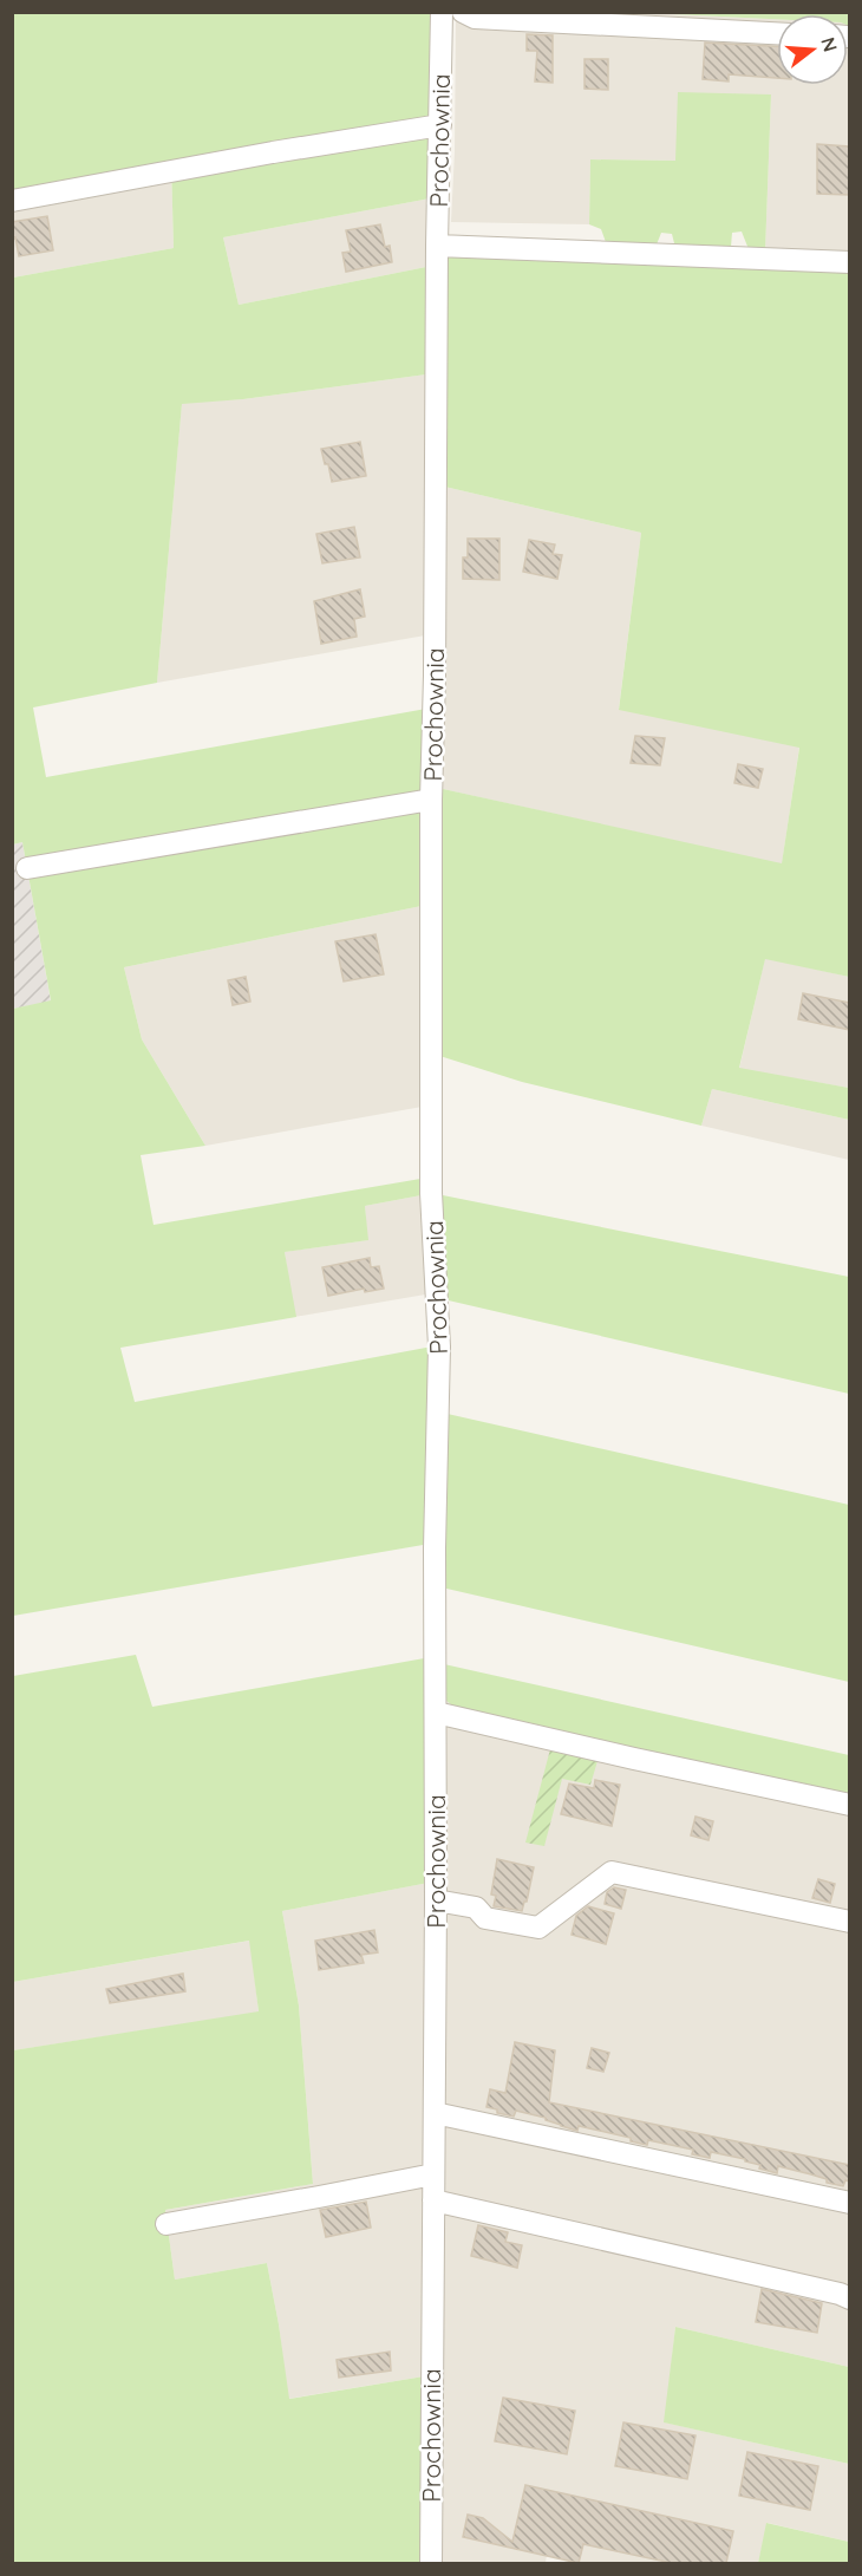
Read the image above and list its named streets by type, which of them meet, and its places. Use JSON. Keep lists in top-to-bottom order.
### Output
{
  "streets": {
    "street": ["Prochownia"]
  },
  "north": "right"
}
